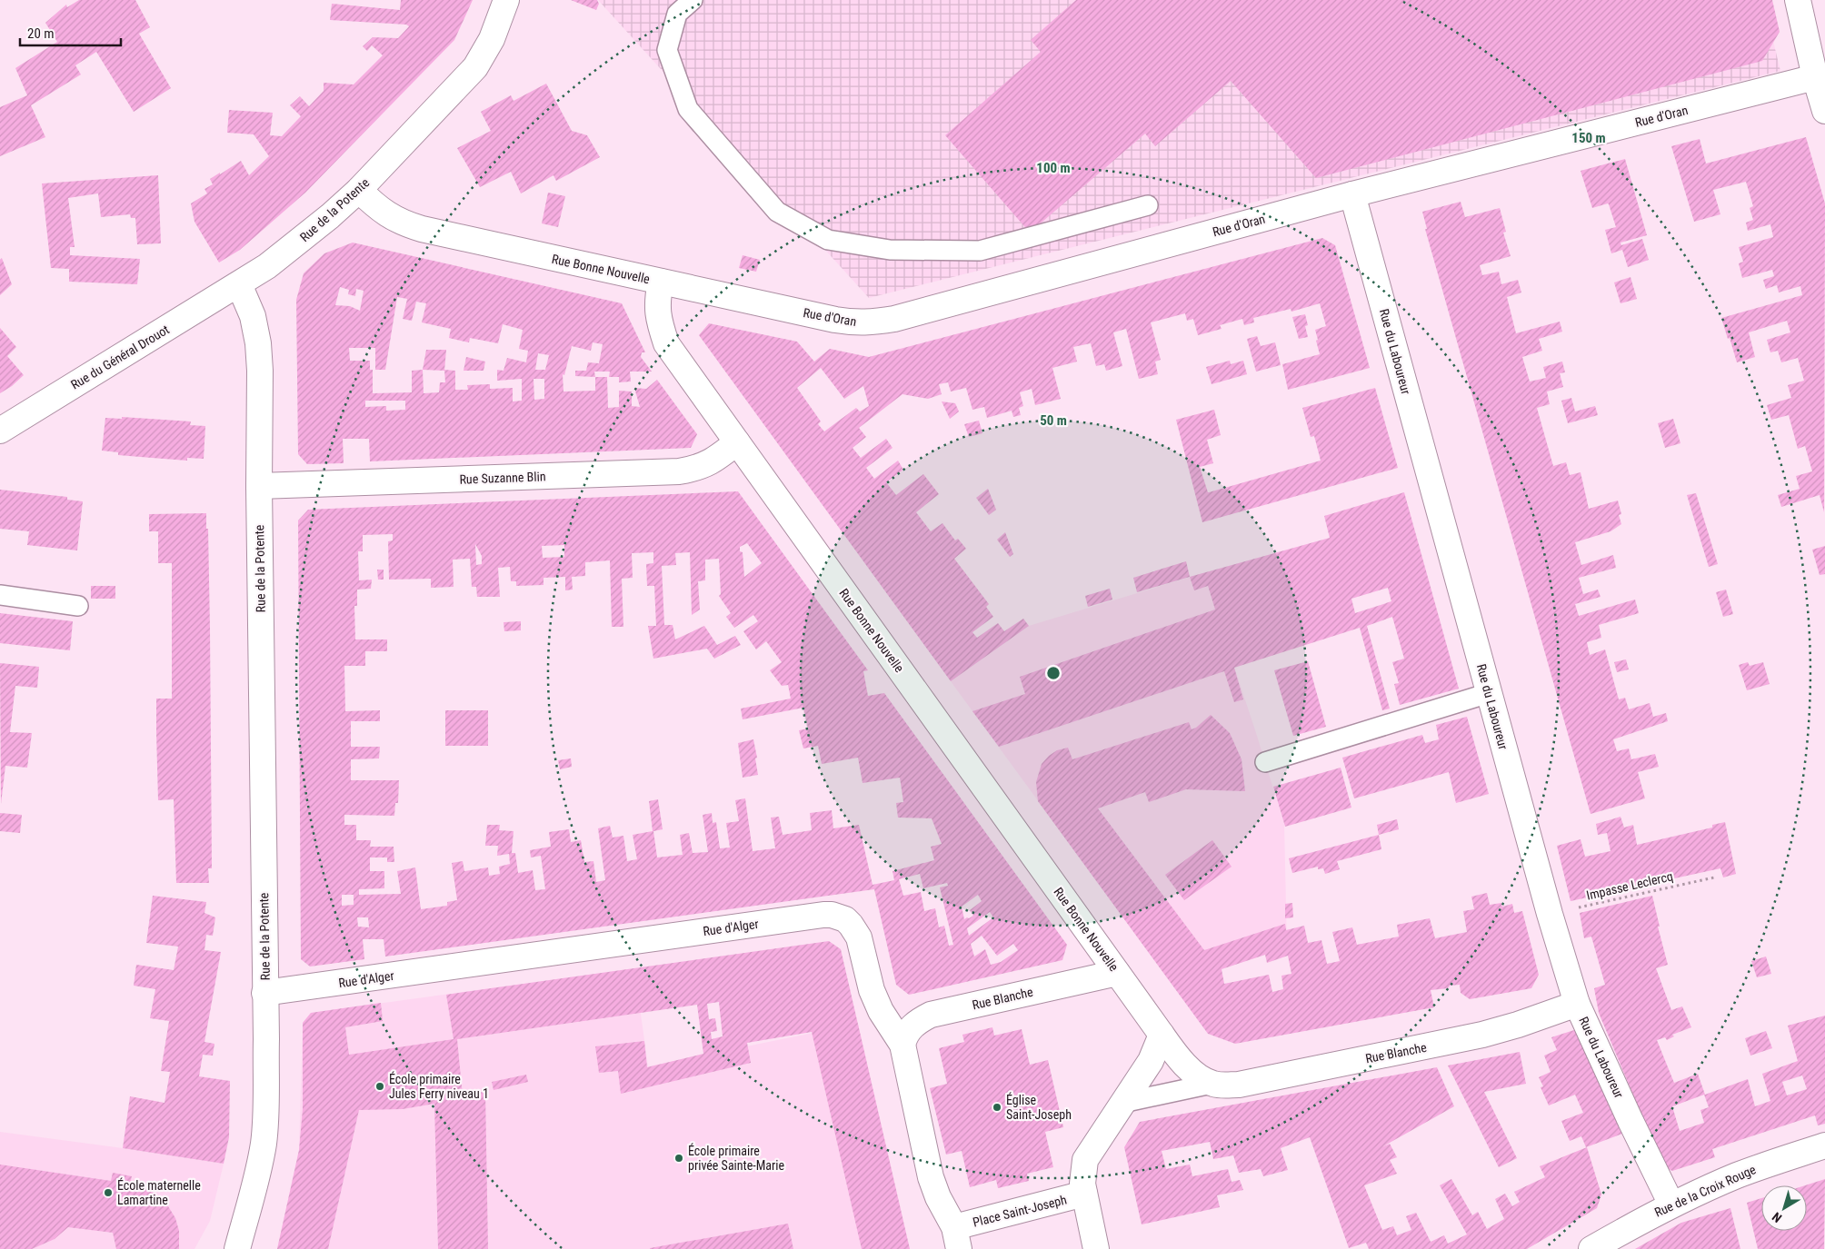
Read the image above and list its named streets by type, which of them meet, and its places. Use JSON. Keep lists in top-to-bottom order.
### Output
{
  "streets": {
    "street": [
      "Rue d'Oran",
      "Rue de la Potente",
      "Rue Bonne Nouvelle",
      "Rue du Laboureur",
      "Rue du Général Drouot",
      "Rue Suzanne Blin",
      "Rue d'Alger",
      "Rue Blanche",
      "Rue de la Croix Rouge",
      "Place Saint-Joseph"
    ],
    "path": ["Impasse Leclercq"]
  },
  "crossings": [
    ["Rue d'Oran", "Rue Bonne Nouvelle"],
    ["Rue d'Oran", "Rue du Laboureur"],
    ["Rue de la Potente", "Rue Bonne Nouvelle"],
    ["Rue de la Potente", "Rue du Général Drouot"],
    ["Rue de la Potente", "Rue Suzanne Blin"],
    ["Rue de la Potente", "Rue d'Alger"],
    ["Rue Bonne Nouvelle", "Rue Suzanne Blin"],
    ["Rue Bonne Nouvelle", "Rue Blanche"],
    ["Rue du Laboureur", "Impasse Leclercq"],
    ["Rue du Laboureur", "Rue Blanche"],
    ["Rue du Laboureur", "Rue de la Croix Rouge"],
    ["Rue d'Alger", "Rue Blanche"],
    ["Rue d'Alger", "Place Saint-Joseph"]
  ],
  "places": [
    "École primaire Jules Ferry niveau 1",
    "Église Saint-Joseph",
    "École primaire privée Sainte-Marie",
    "École maternelle Lamartine"
  ],
  "scale_bar": "20 m",
  "north": "bottom left",
  "rings": ["150 m", "100 m", "50 m"]
}
